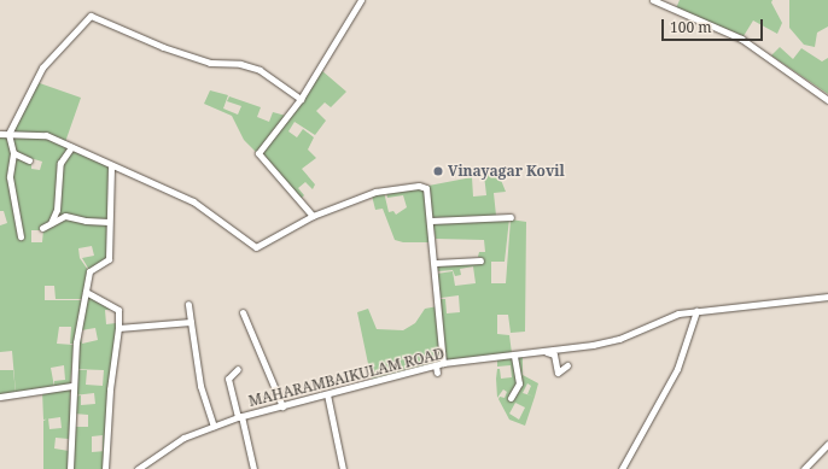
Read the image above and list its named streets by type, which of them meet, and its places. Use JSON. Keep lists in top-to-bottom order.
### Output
{
  "streets": {
    "street": ["MAHARAMBAIKULAM ROAD"]
  },
  "places": ["Vinayagar Kovil"],
  "scale_bar": "100 m"
}
